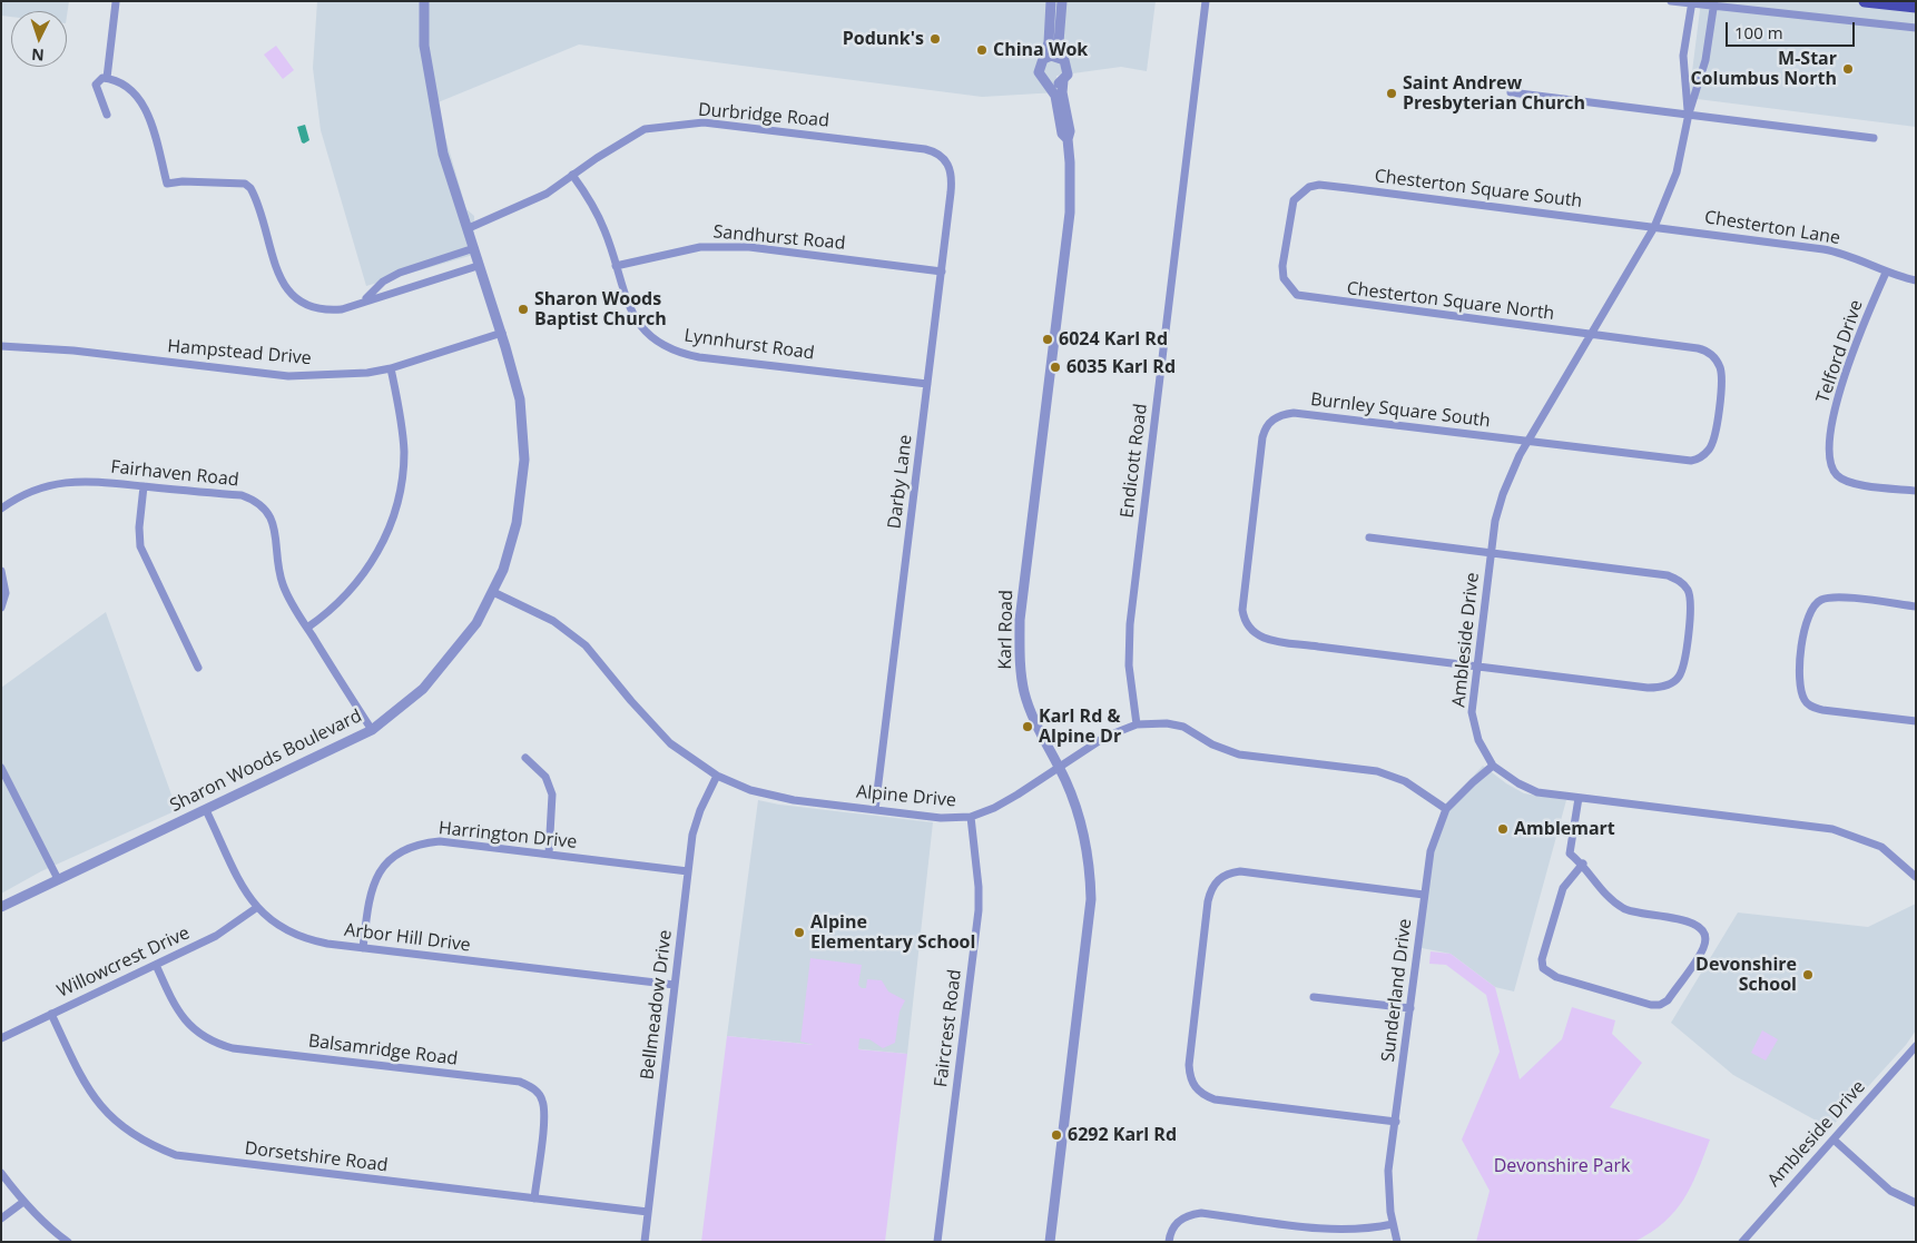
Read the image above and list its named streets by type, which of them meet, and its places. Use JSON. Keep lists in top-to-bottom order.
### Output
{
  "streets": {
    "street": [
      "Durbridge Road",
      "Chesterton Square South",
      "Chesterton Lane",
      "Sandhurst Road",
      "Chesterton Square North",
      "Lynnhurst Road",
      "Telford Drive",
      "Hampstead Drive",
      "Burnley Square South",
      "Endicott Road",
      "Fairhaven Road",
      "Darby Lane",
      "Karl Road",
      "Ambleside Drive",
      "Sharon Woods Boulevard",
      "Alpine Drive",
      "Harrington Drive",
      "Arbor Hill Drive",
      "Willowcrest Drive",
      "Sunderland Drive",
      "Bellmeadow Drive",
      "Faircrest Road",
      "Balsamridge Road",
      "Dorsetshire Road"
    ]
  },
  "crossings": [
    ["Durbridge Road", "Lynnhurst Road"],
    ["Durbridge Road", "Darby Lane"],
    ["Durbridge Road", "Sharon Woods Boulevard"],
    ["Chesterton Square South", "Chesterton Lane"],
    ["Chesterton Square South", "Chesterton Square North"],
    ["Chesterton Square South", "Ambleside Drive"],
    ["Chesterton Lane", "Telford Drive"],
    ["Chesterton Lane", "Ambleside Drive"],
    ["Sandhurst Road", "Lynnhurst Road"],
    ["Sandhurst Road", "Darby Lane"],
    ["Chesterton Square North", "Burnley Square South"],
    ["Chesterton Square North", "Ambleside Drive"],
    ["Lynnhurst Road", "Darby Lane"],
    ["Hampstead Drive", "Sharon Woods Boulevard"],
    ["Burnley Square South", "Ambleside Drive"],
    ["Endicott Road", "Alpine Drive"],
    ["Fairhaven Road", "Sharon Woods Boulevard"],
    ["Darby Lane", "Alpine Drive"],
    ["Karl Road", "Alpine Drive"],
    ["Ambleside Drive", "Sunderland Drive"],
    ["Sharon Woods Boulevard", "Alpine Drive"],
    ["Sharon Woods Boulevard", "Arbor Hill Drive"],
    ["Alpine Drive", "Sunderland Drive"],
    ["Alpine Drive", "Bellmeadow Drive"],
    ["Alpine Drive", "Faircrest Road"],
    ["Harrington Drive", "Arbor Hill Drive"],
    ["Harrington Drive", "Bellmeadow Drive"],
    ["Arbor Hill Drive", "Willowcrest Drive"],
    ["Arbor Hill Drive", "Bellmeadow Drive"],
    ["Willowcrest Drive", "Balsamridge Road"],
    ["Willowcrest Drive", "Dorsetshire Road"],
    ["Bellmeadow Drive", "Dorsetshire Road"],
    ["Balsamridge Road", "Dorsetshire Road"]
  ],
  "parks": ["Devonshire Park"],
  "places": [
    "Podunk's",
    "China Wok",
    "M-Star Columbus North",
    "Saint Andrew Presbyterian Church",
    "Sharon Woods Baptist Church",
    "6024 Karl Rd",
    "6035 Karl Rd",
    "Karl Rd & Alpine Dr",
    "Amblemart",
    "Alpine Elementary School",
    "Devonshire School",
    "6292 Karl Rd"
  ],
  "scale_bar": "100 m",
  "north": "bottom"
}
